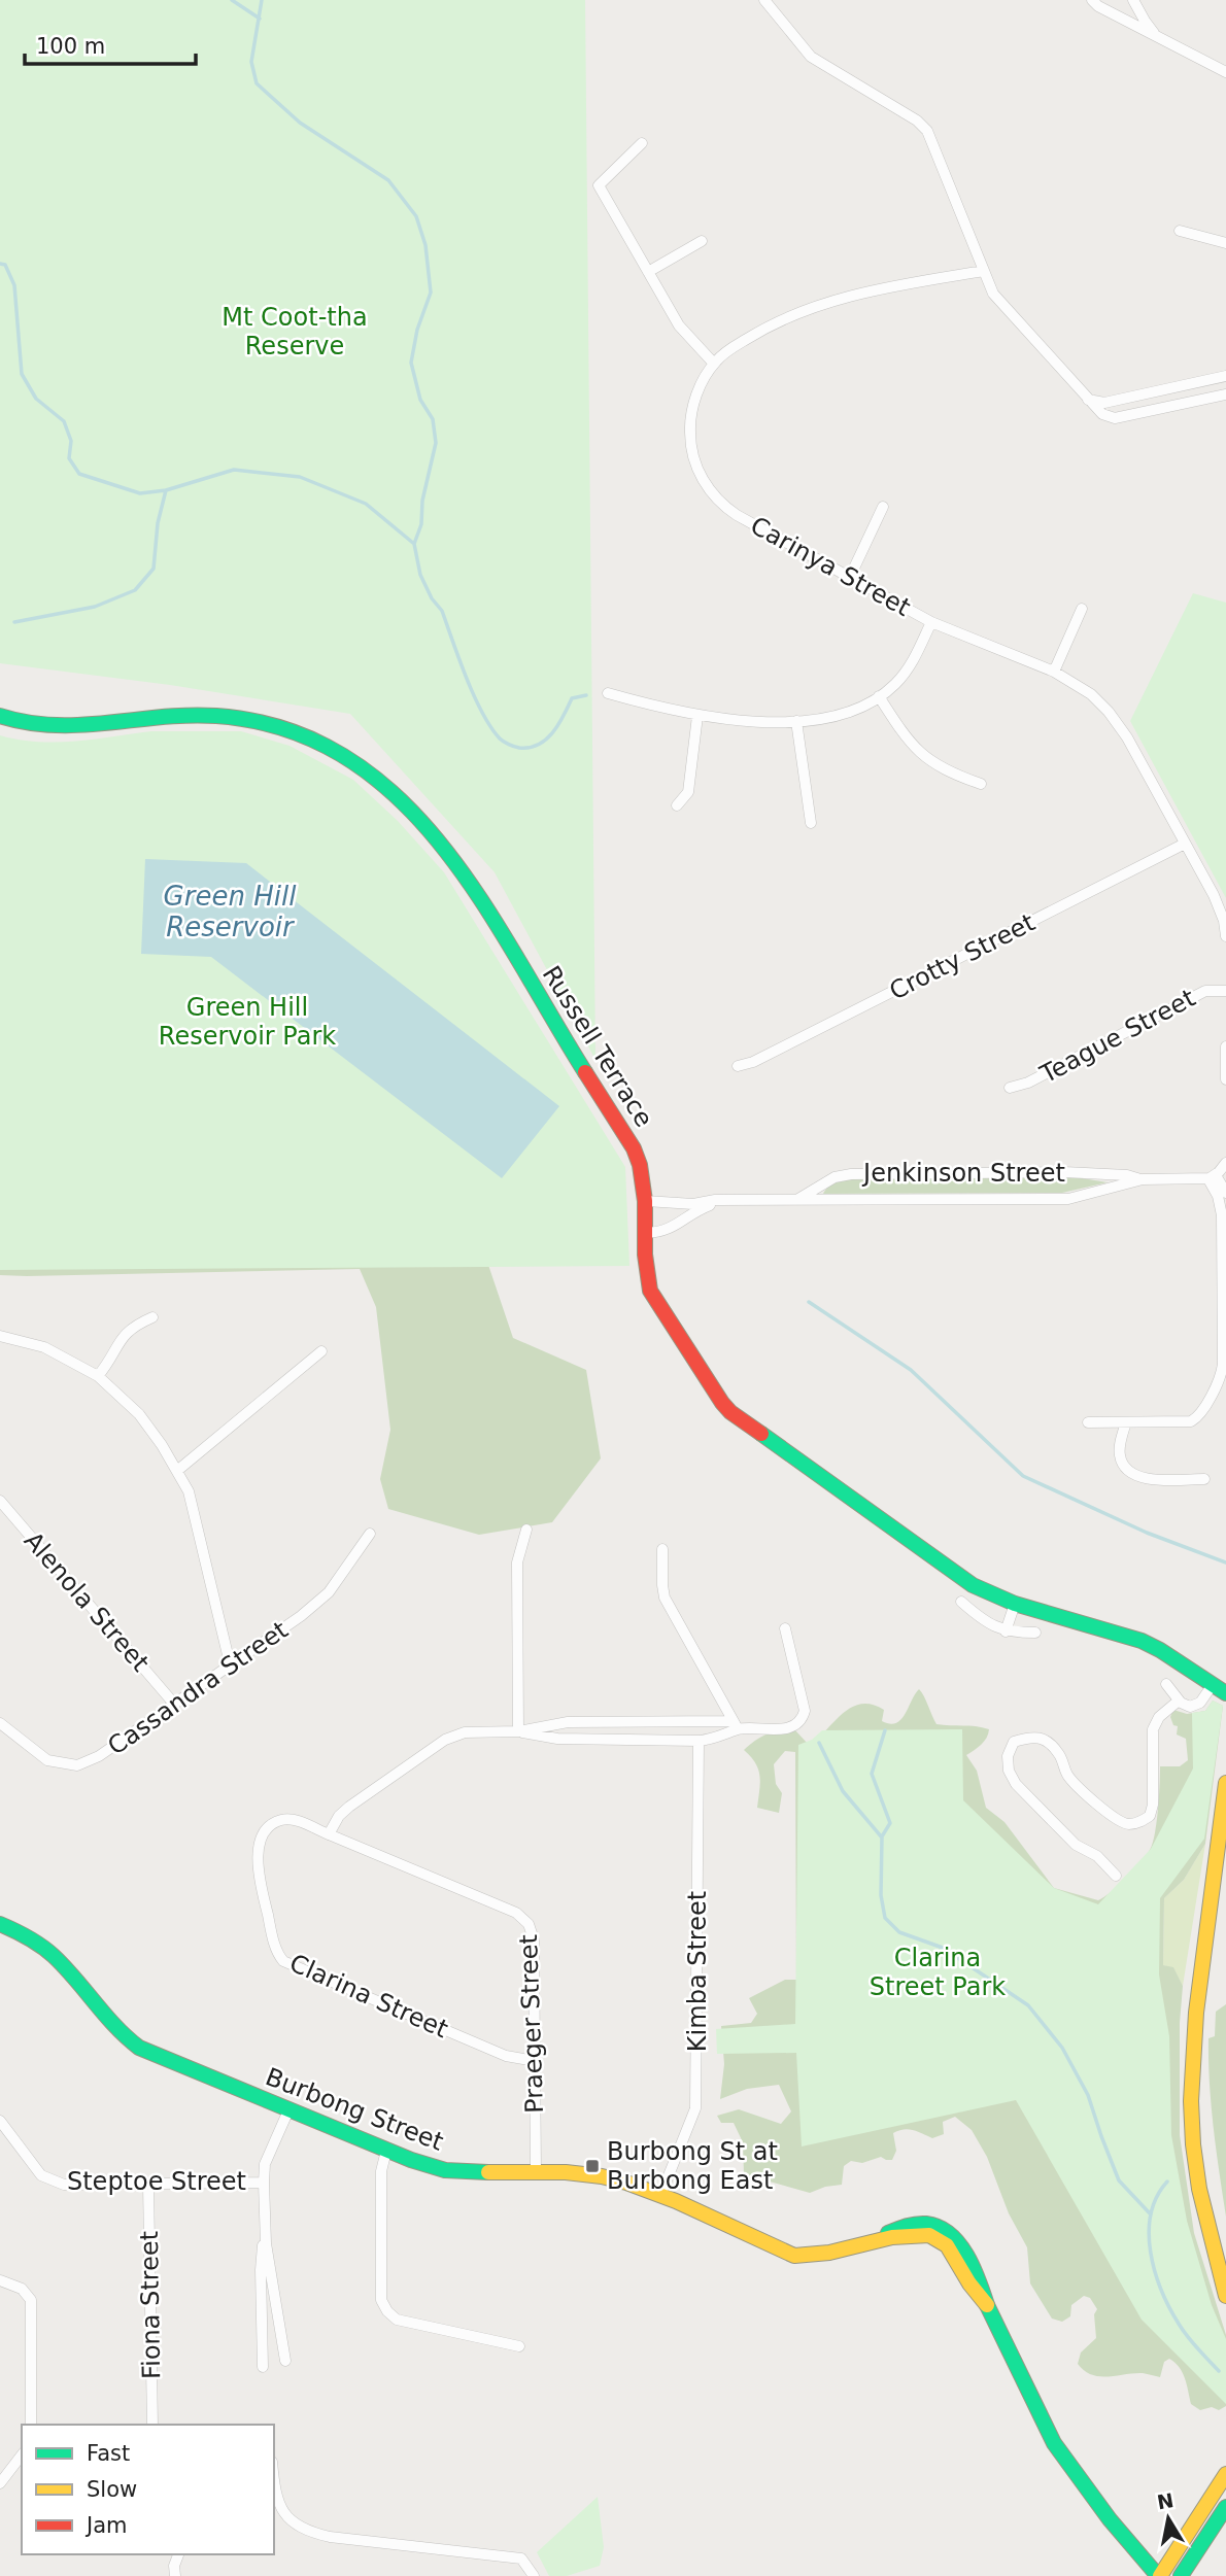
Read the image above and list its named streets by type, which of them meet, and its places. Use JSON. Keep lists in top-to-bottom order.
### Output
{
  "streets": {
    "main road": ["Russell Terrace", "Burbong Street"],
    "street": [
      "Carinya Street",
      "Crotty Street",
      "Teague Street",
      "Jenkinson Street",
      "Alenola Street",
      "Cassandra Street",
      "Kimba Street",
      "Clarina Street",
      "Praeger Street",
      "Steptoe Street",
      "Fiona Street"
    ]
  },
  "crossings": [
    ["Carinya Street", "Crotty Street"],
    ["Russell Terrace", "Jenkinson Street"],
    ["Alenola Street", "Cassandra Street"],
    ["Kimba Street", "Burbong Street"],
    ["Clarina Street", "Praeger Street"],
    ["Praeger Street", "Burbong Street"],
    ["Burbong Street", "Steptoe Street"],
    ["Steptoe Street", "Fiona Street"]
  ],
  "water": ["Green Hill Reservoir"],
  "parks": ["Mt Coot-tha Reserve", "Green Hill Reservoir Park", "Clarina Street Park"],
  "places": {
    "transit": ["Burbong St at Burbong East"]
  },
  "legend": ["Fast", "Slow", "Jam"],
  "scale_bar": "100 m",
  "north": "top"
}
